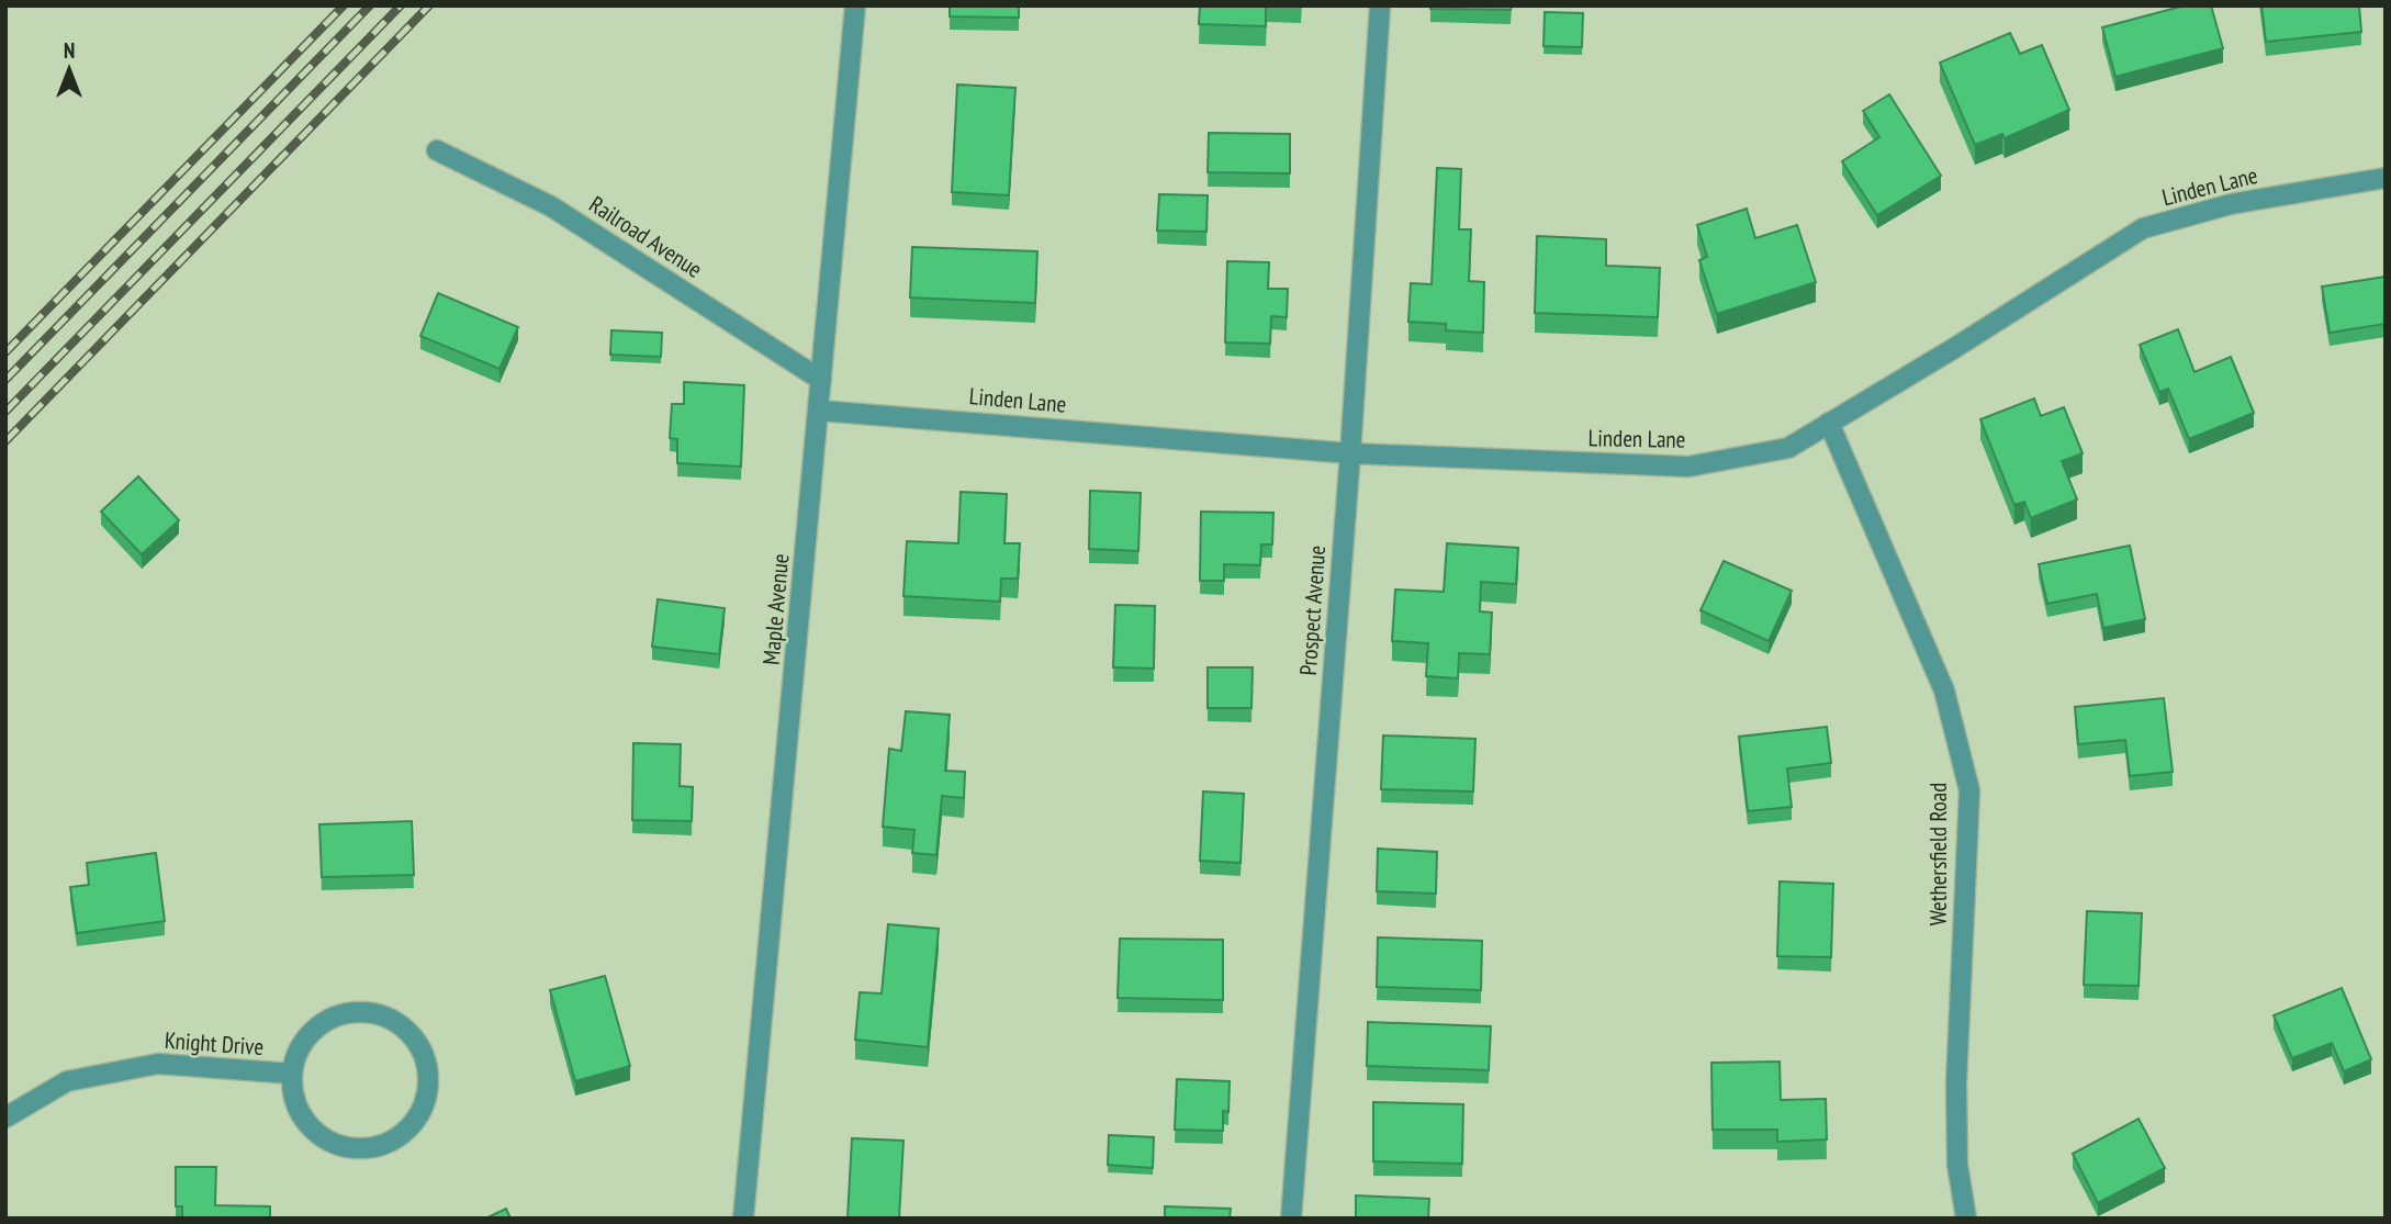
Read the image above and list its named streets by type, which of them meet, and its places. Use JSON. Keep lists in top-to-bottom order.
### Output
{
  "streets": {
    "street": [
      "Linden Lane",
      "Railroad Avenue",
      "Maple Avenue",
      "Prospect Avenue",
      "Wethersfield Road",
      "Knight Drive"
    ]
  },
  "crossings": [
    ["Linden Lane", "Maple Avenue"],
    ["Linden Lane", "Prospect Avenue"],
    ["Linden Lane", "Wethersfield Road"],
    ["Railroad Avenue", "Maple Avenue"]
  ],
  "north": "top"
}
